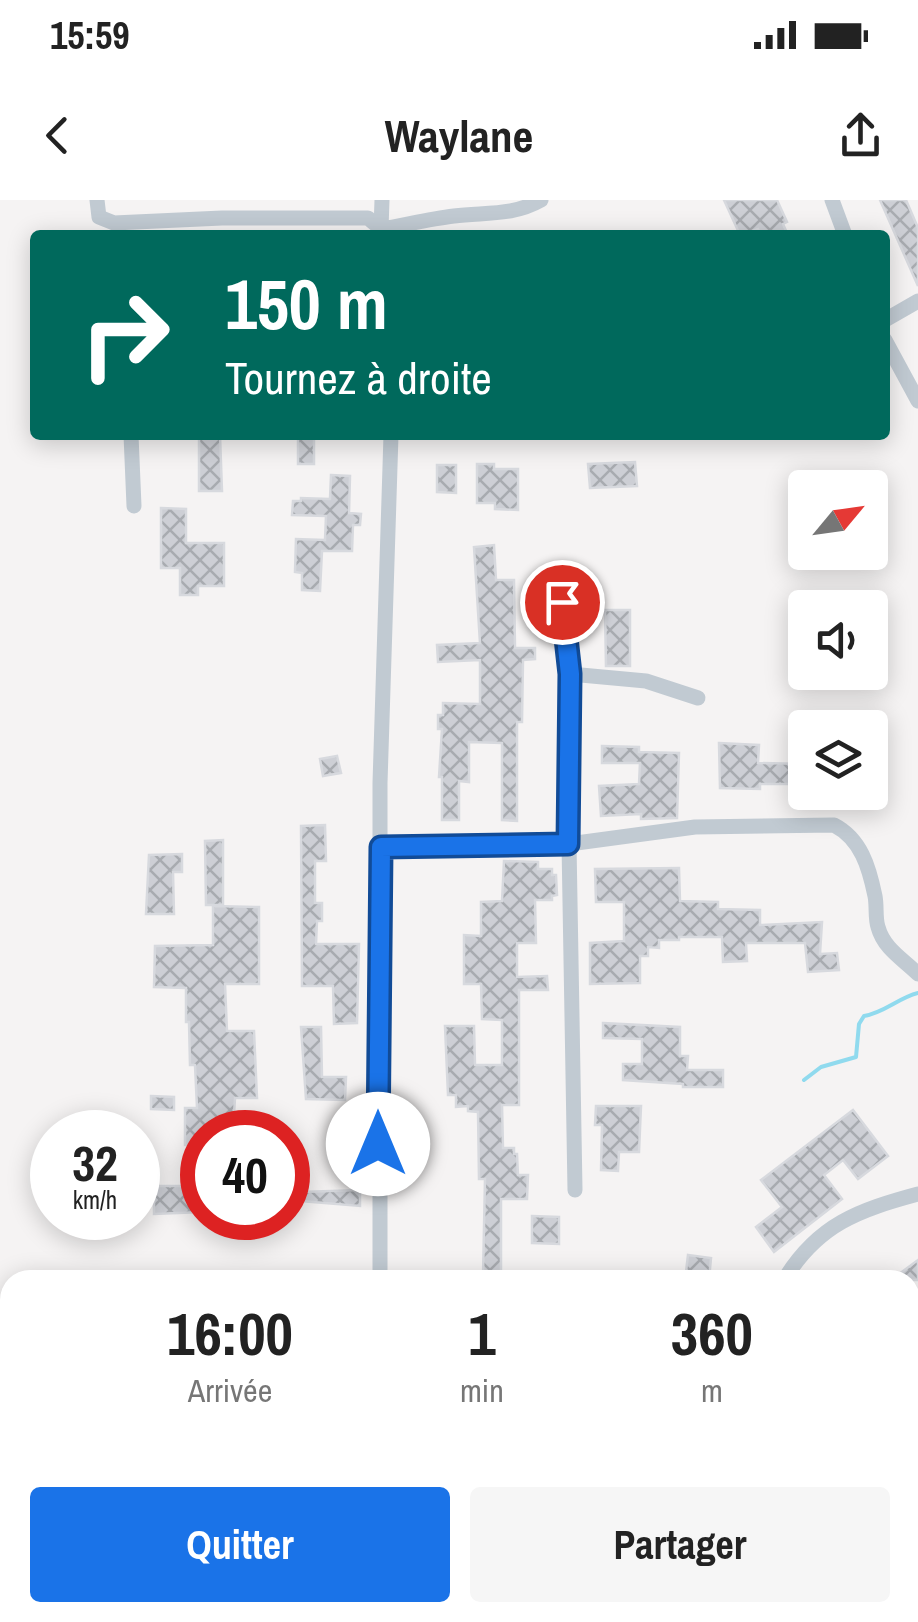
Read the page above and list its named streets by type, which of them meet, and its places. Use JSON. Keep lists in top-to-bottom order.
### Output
{
  "north": "top right",
  "page": {
    "status": "15:59",
    "header": "Waylane",
    "turn": ["150 m", "Tournez à droite"],
    "speed": "32 km/h",
    "limit": "40",
    "eta": [
      "16:00",
      "Arrivée",
      "1",
      "min",
      "360",
      "m"
    ],
    "buttons": ["Quitter", "Partager"]
  }
}
